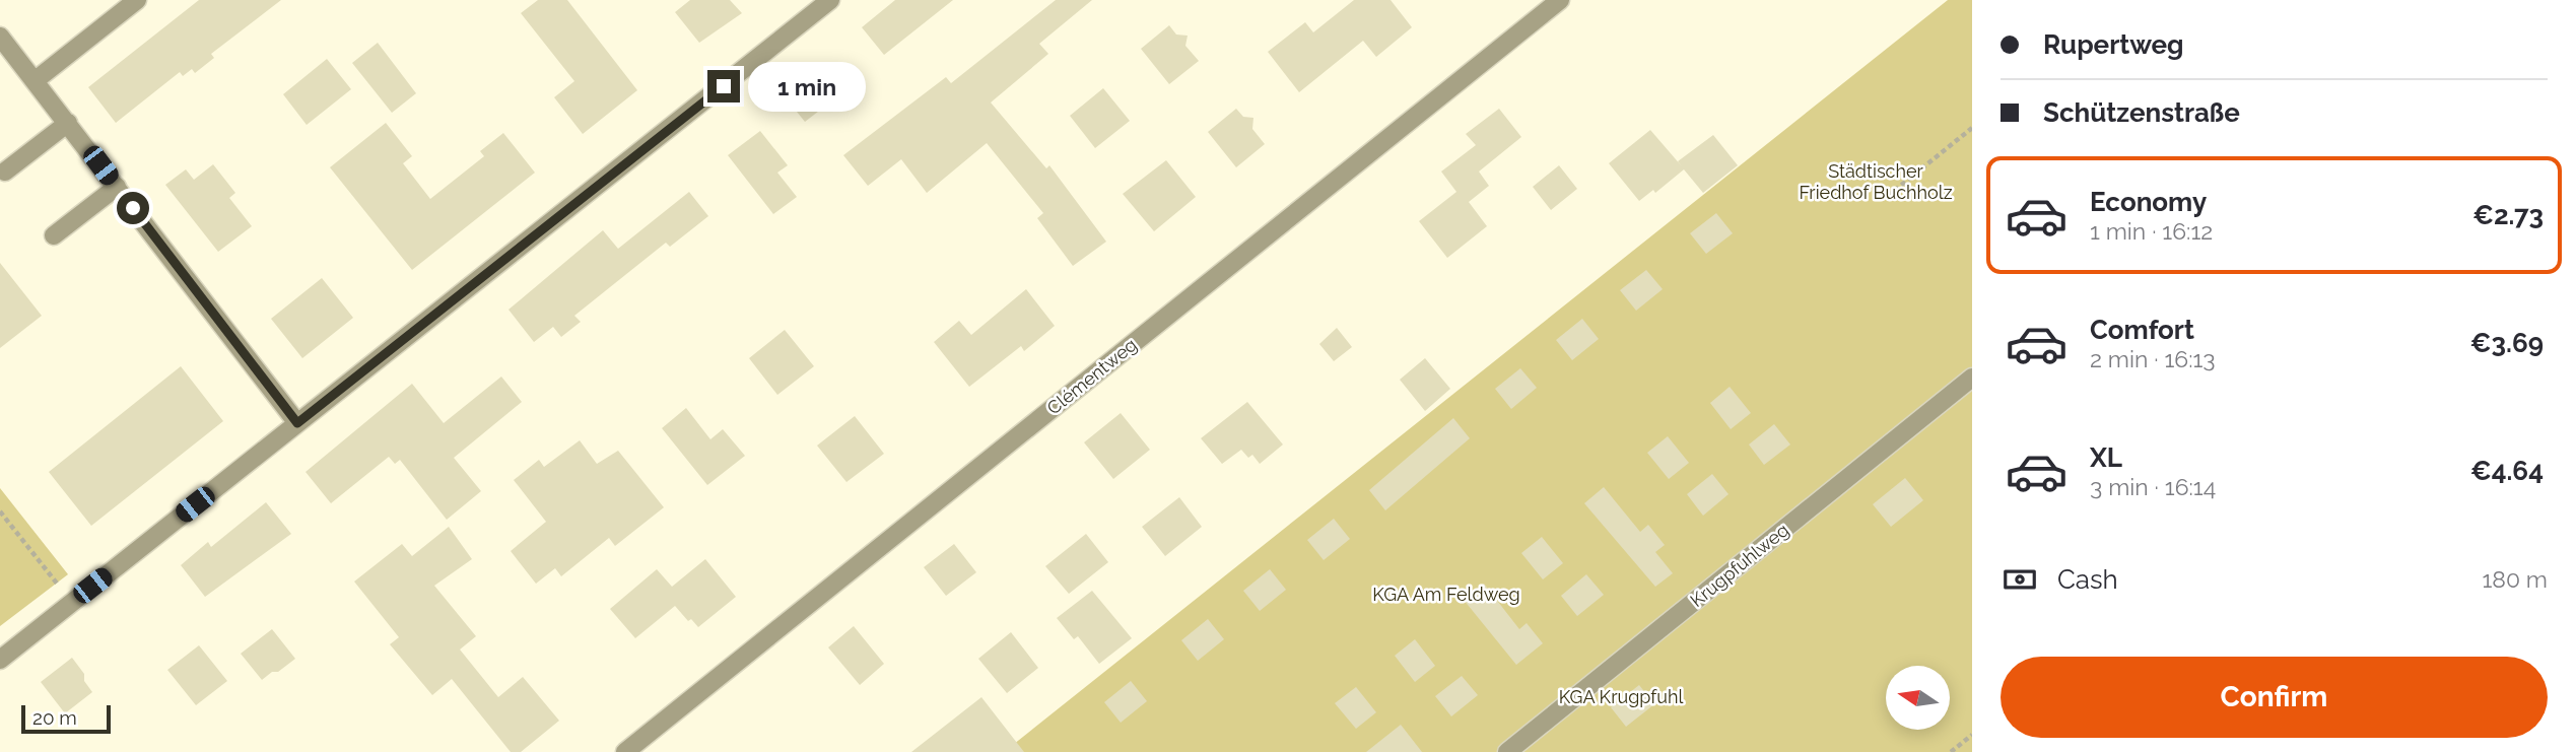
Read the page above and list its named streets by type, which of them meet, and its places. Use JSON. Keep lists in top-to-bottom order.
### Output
{
  "streets": {
    "street": ["Clémentweg", "Krugpfuhlweg"]
  },
  "parks": ["Städtischer Friedhof Buchholz", "KGA Am Feldweg", "KGA Krugpfuhl"],
  "scale_bar": "20 m",
  "north": "left",
  "page": {
    "banner": ["Rupertweg", "Schützenstraße"],
    "bubble": "1 min",
    "list": [
      {
        "name": "Economy",
        "note": "1 min · 16:12",
        "value": "€2.73"
      },
      {
        "name": "Comfort",
        "note": "2 min · 16:13",
        "value": "€3.69"
      },
      {
        "name": "XL",
        "note": "3 min · 16:14",
        "value": "€4.64"
      }
    ],
    "pay": ["Cash", "180 m"],
    "buttons": "Confirm",
    "scale": "20 m"
  }
}
